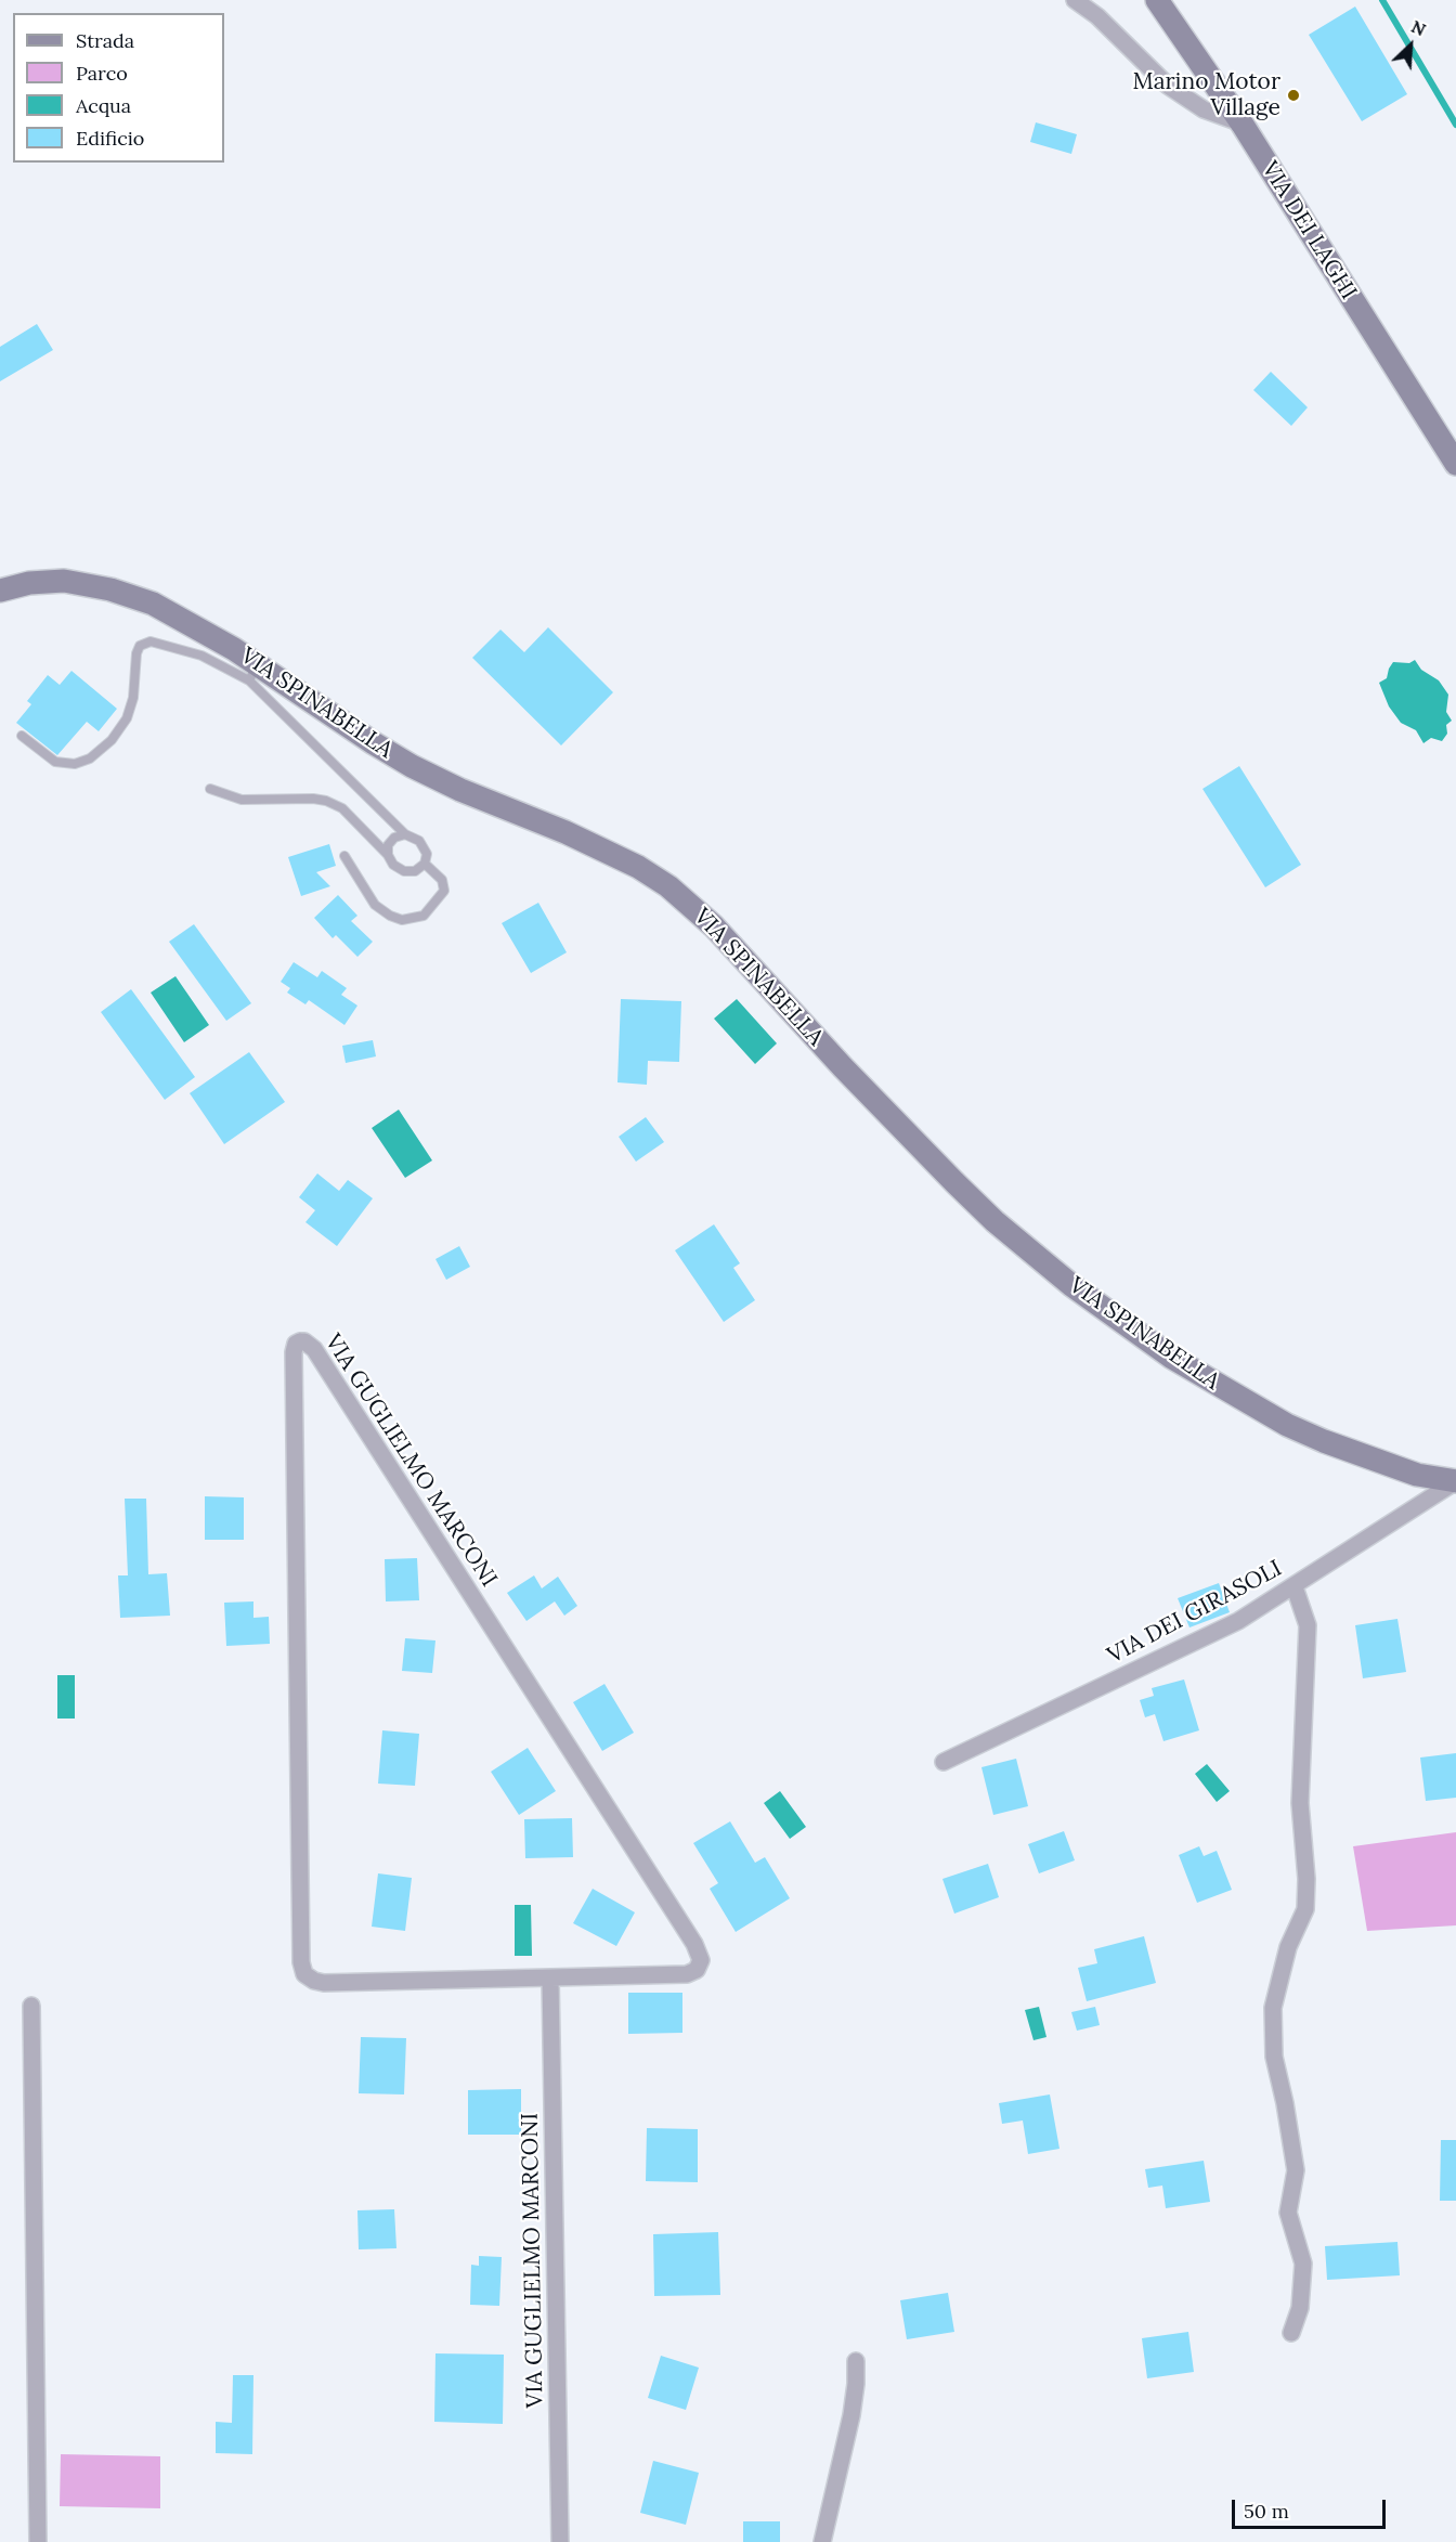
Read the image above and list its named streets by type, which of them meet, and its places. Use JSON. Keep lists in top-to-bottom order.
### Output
{
  "streets": {
    "street": [
      "VIA DEI LAGHI",
      "VIA SPINABELLA",
      "VIA GUGLIELMO MARCONI",
      "VIA DEI GIRASOLI"
    ]
  },
  "crossings": [
    ["VIA SPINABELLA", "VIA DEI GIRASOLI"]
  ],
  "places": ["Marino Motor Village"],
  "legend": [
    "Strada",
    "Parco",
    "Acqua",
    "Edificio"
  ],
  "scale_bar": "50 m",
  "north": "top right"
}
